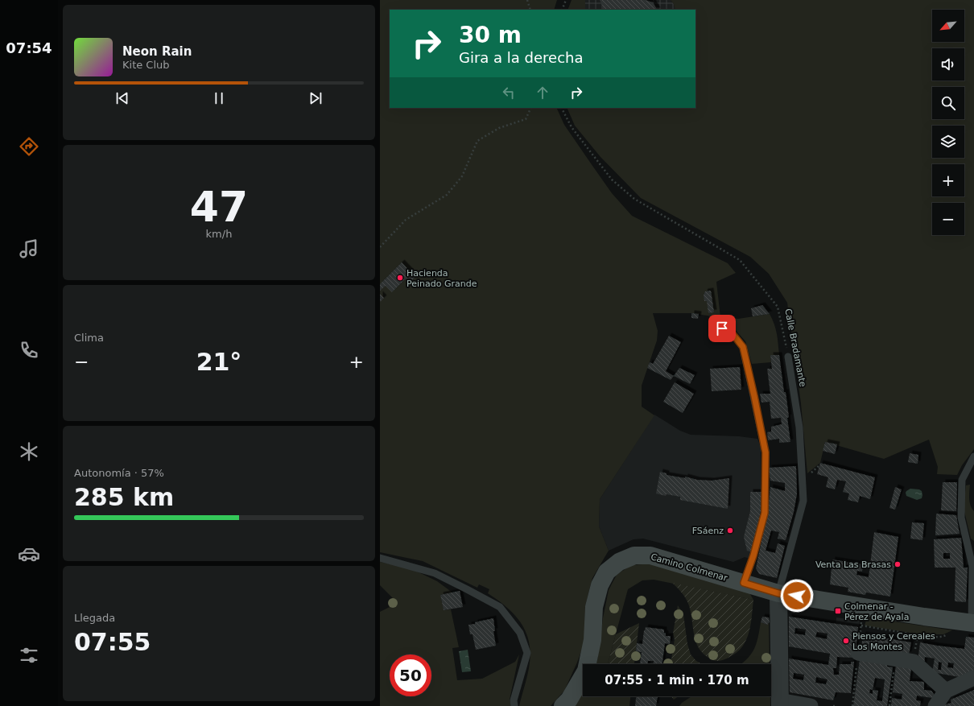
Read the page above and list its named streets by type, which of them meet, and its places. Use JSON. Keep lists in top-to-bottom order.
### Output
{
  "streets": {
    "main road": ["Camino Colmenar"],
    "lane": ["Calle Bradamante"]
  },
  "crossings": [
    ["Calle Bradamante", "Camino Colmenar"]
  ],
  "places": {
    "other": [
      "Hacienda Peinado Grande",
      "FSáenz",
      "Venta Las Brasas",
      "Piensos y Cereales Los Montes"
    ],
    "transit": ["Colmenar - Pérez de Ayala"]
  },
  "north": "bottom left",
  "page": {
    "tabs": "07:54",
    "map_buttons": ["+", "−"],
    "turn": ["30 m", "Gira a la derecha"],
    "song": ["Neon Rain", "Kite Club"],
    "tile": [
      ["47", "km/h"],
      "Clima",
      ["Autonomía · 57%", "285 km"],
      ["Llegada", "07:55"]
    ],
    "heat": ["−", "21°", "+"],
    "limit": "50",
    "trip": "07:55 · 1 min · 170 m"
  }
}
